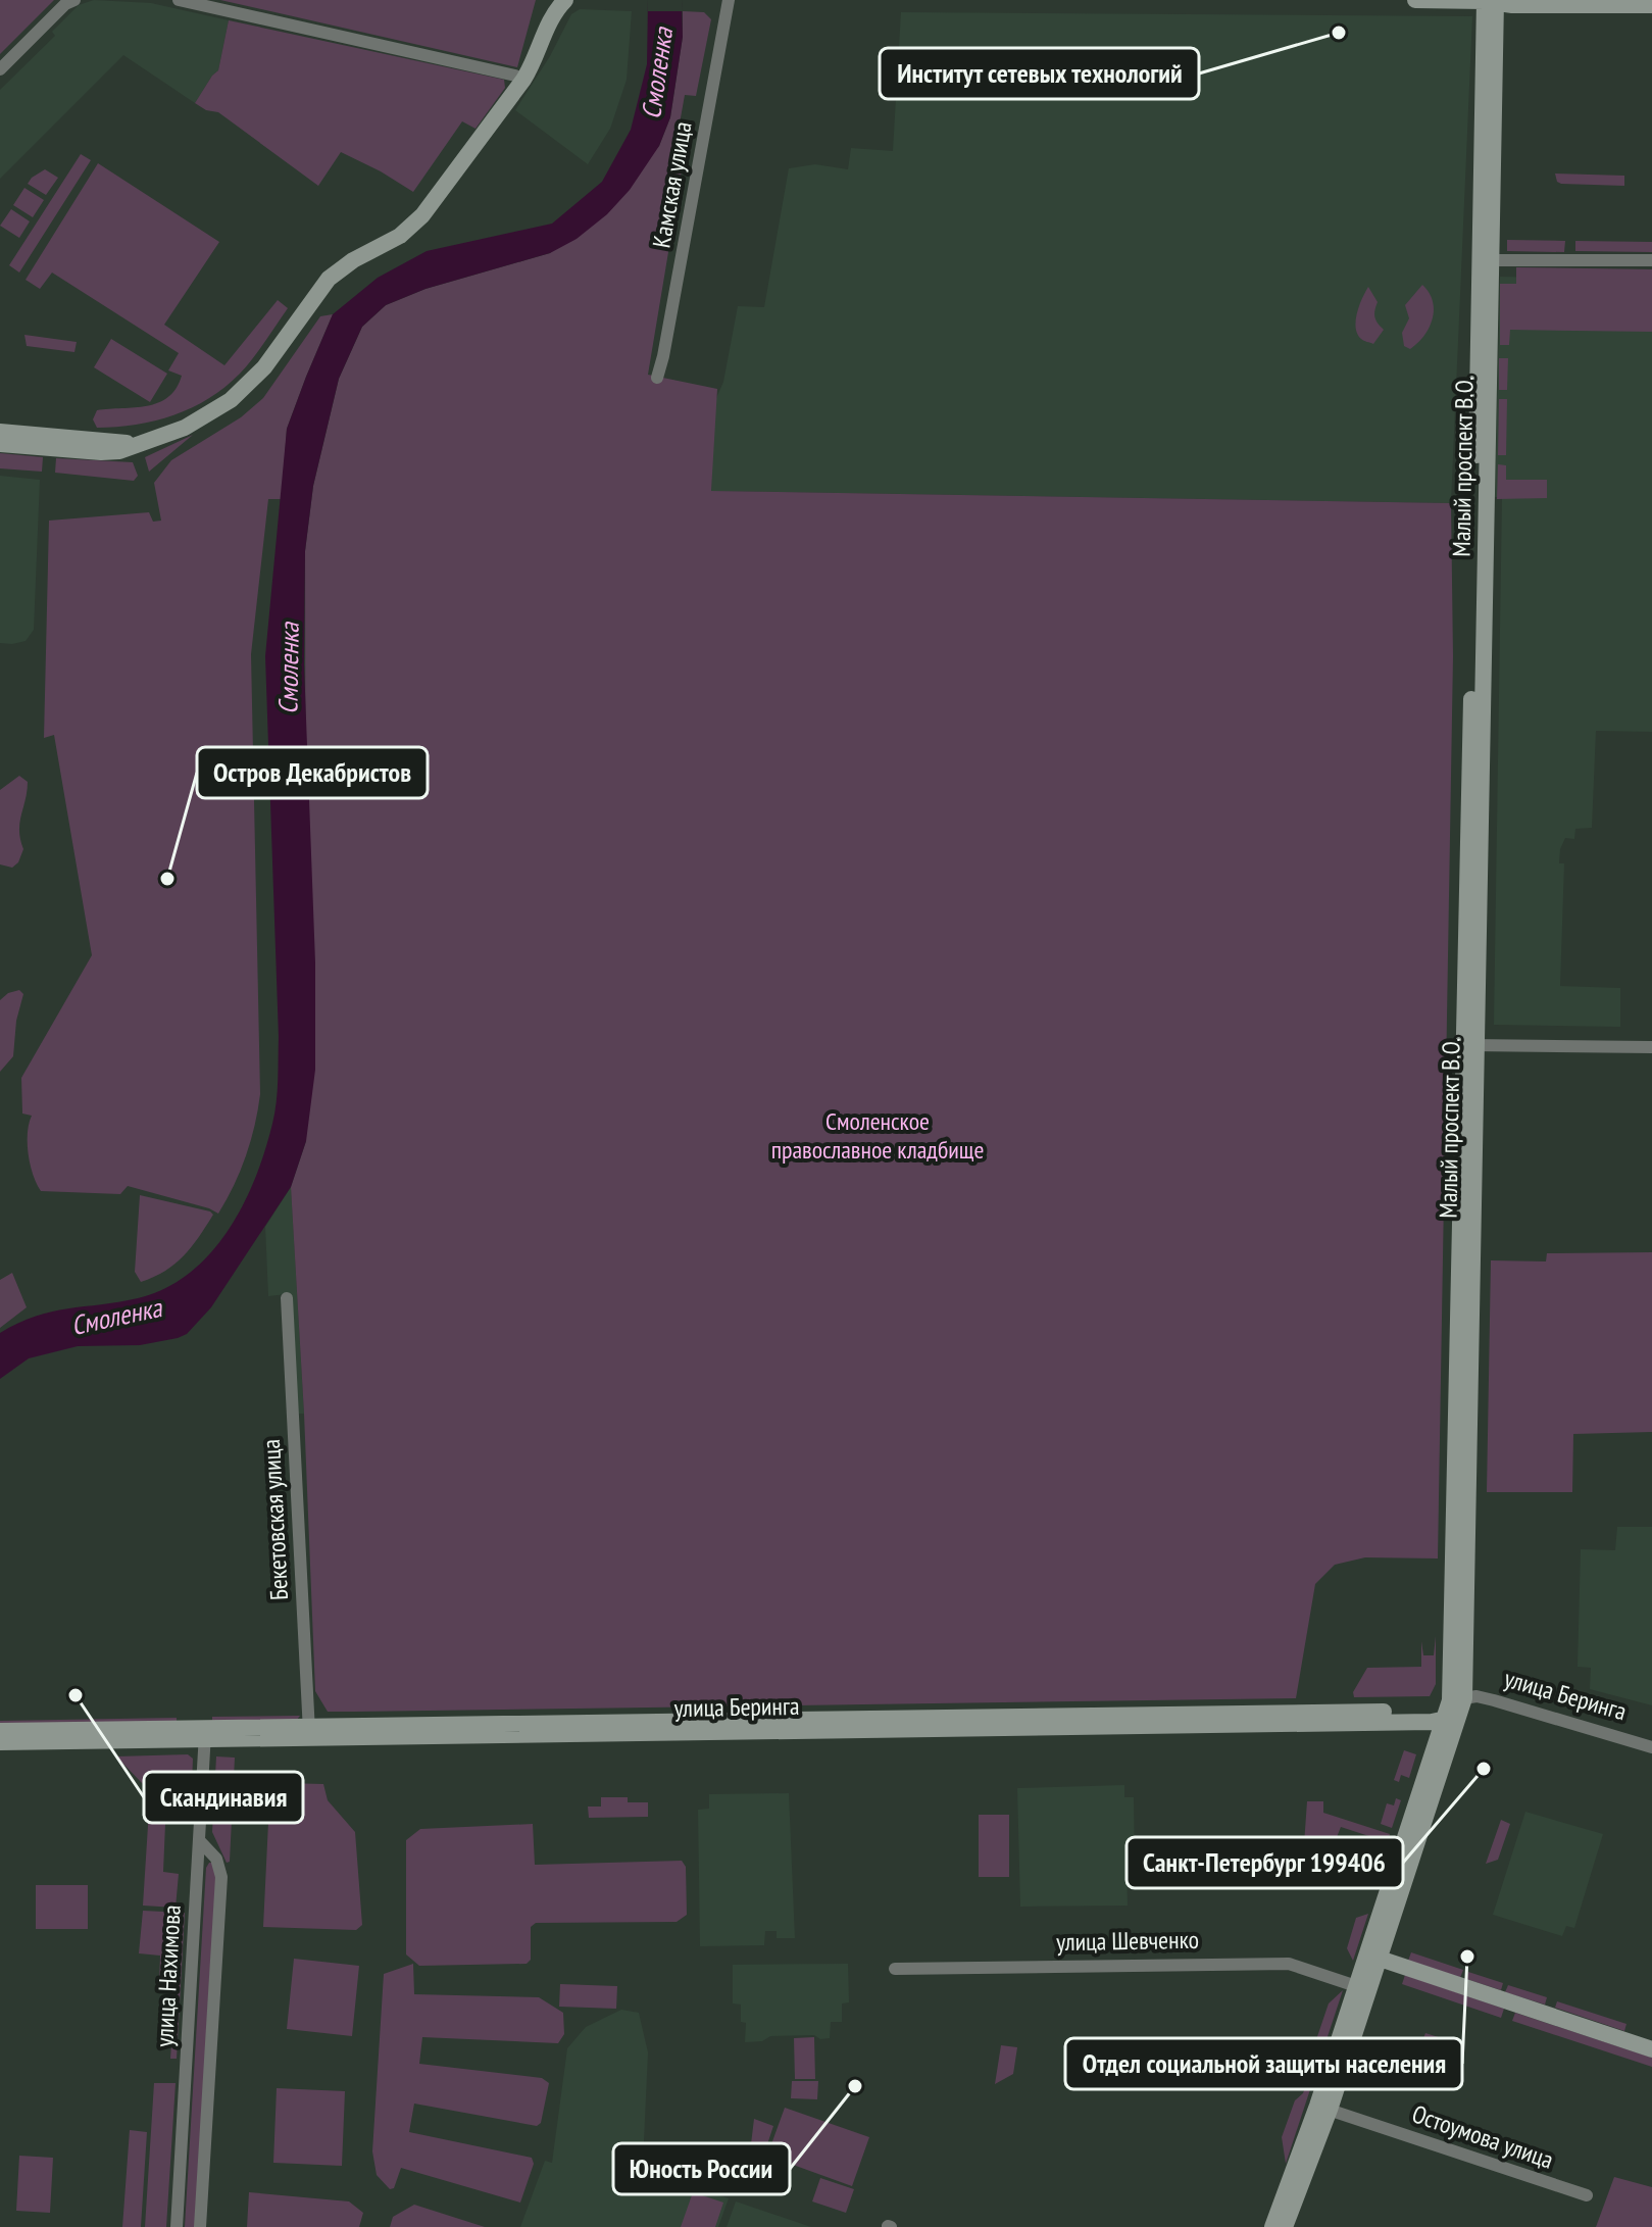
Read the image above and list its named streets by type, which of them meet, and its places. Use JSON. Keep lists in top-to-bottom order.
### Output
{
  "streets": {
    "main road": ["Малый проспект В.О.", "улица Беринга"],
    "street": [
      "Камская улица",
      "Бекетовская улица",
      "улица Шевченко",
      "улица Нахимова",
      "Остоумова улица"
    ]
  },
  "crossings": [
    ["Малый проспект В.О.", "улица Беринга"],
    ["Малый проспект В.О.", "улица Шевченко"],
    ["Малый проспект В.О.", "Остоумова улица"],
    ["Бекетовская улица", "улица Беринга"],
    ["улица Беринга", "улица Нахимова"]
  ],
  "water": ["Смоленка"],
  "parks": ["Смоленское православное кладбище"],
  "places": [
    "Институт сетевых технологий",
    "Остров Декабристов",
    "Скандинавия",
    "Санкт-Петербург 199406",
    "Отдел социальной защиты населения",
    "Юность России"
  ]
}
